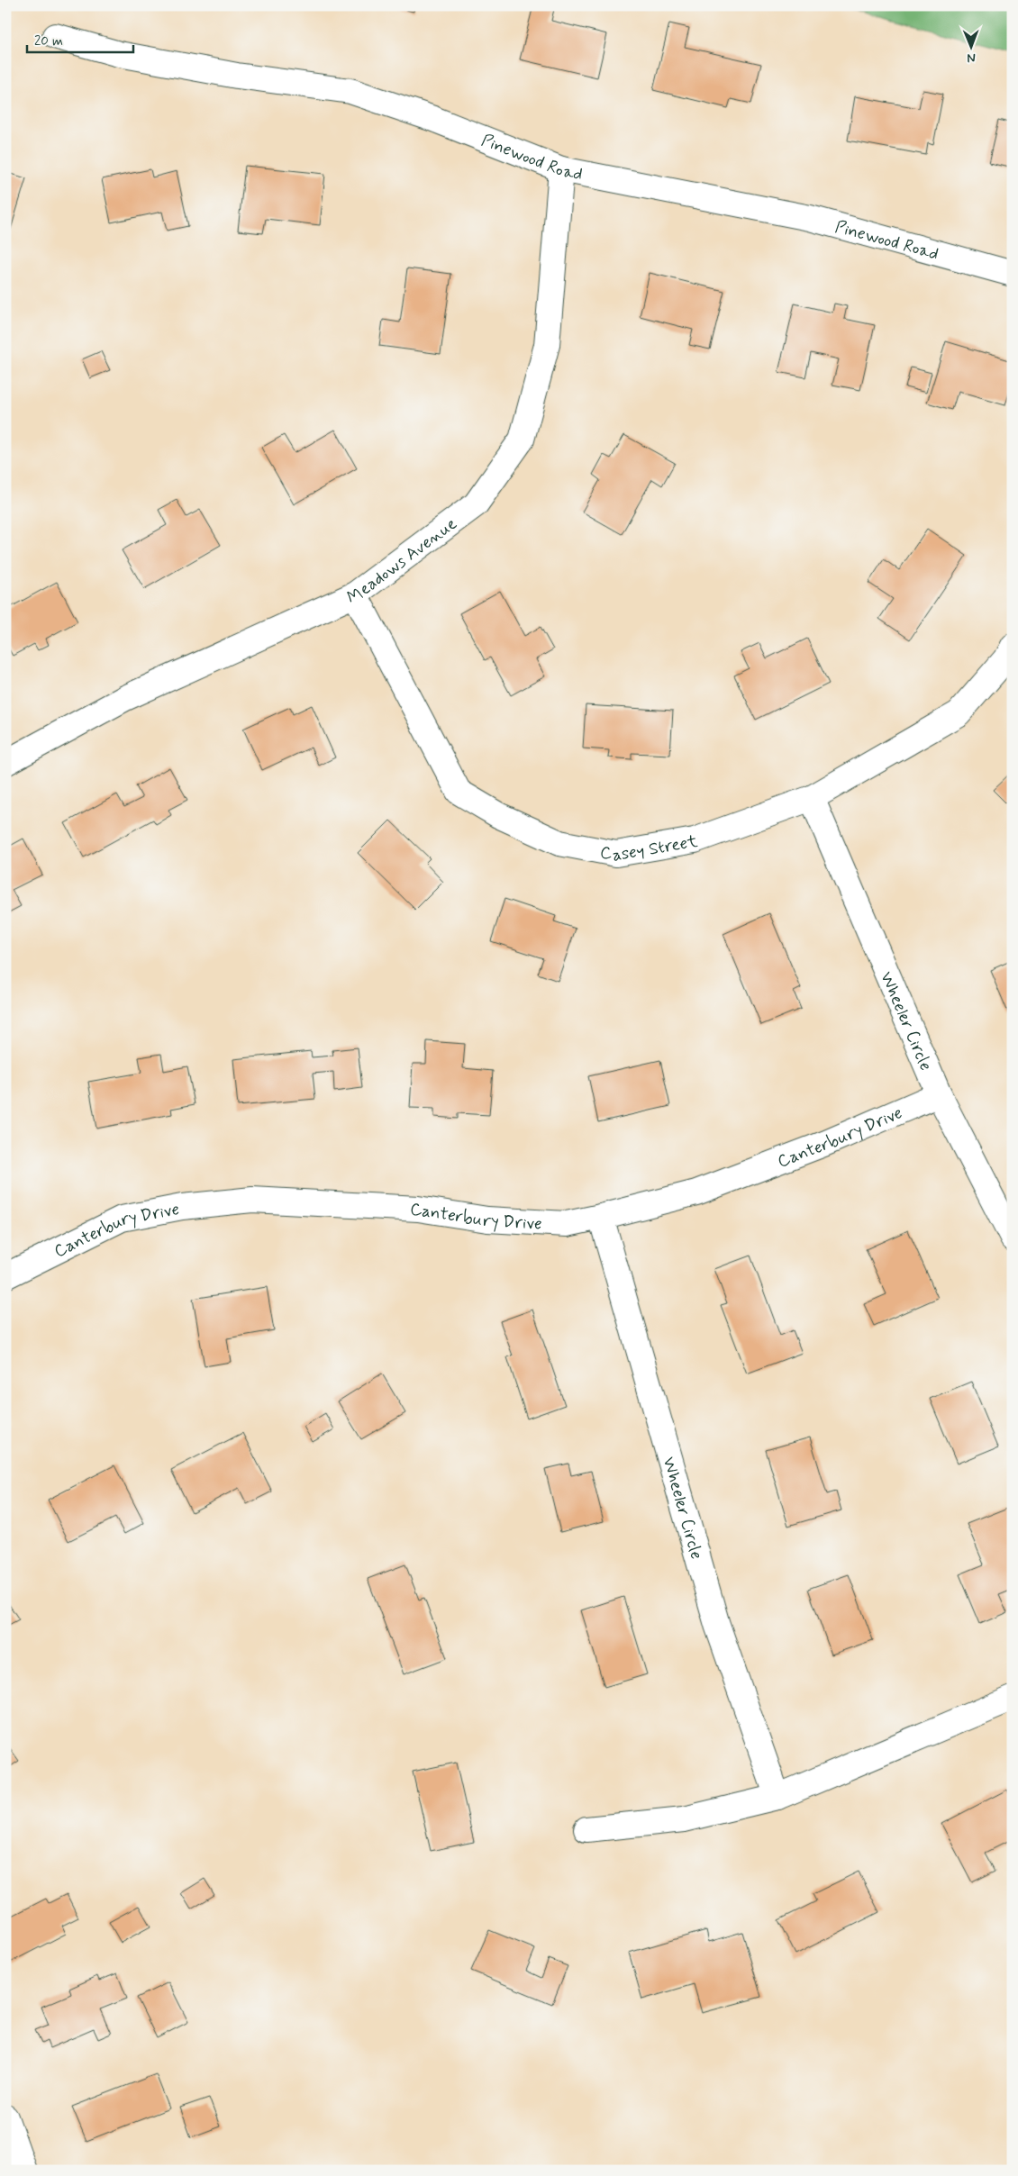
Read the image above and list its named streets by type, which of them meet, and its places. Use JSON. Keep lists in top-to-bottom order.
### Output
{
  "streets": {
    "street": [
      "Pinewood Road",
      "Meadows Avenue",
      "Casey Street",
      "Wheeler Circle",
      "Canterbury Drive"
    ]
  },
  "crossings": [
    ["Pinewood Road", "Meadows Avenue"],
    ["Meadows Avenue", "Casey Street"],
    ["Casey Street", "Wheeler Circle"],
    ["Wheeler Circle", "Canterbury Drive"]
  ],
  "scale_bar": "20 m",
  "north": "bottom"
}
